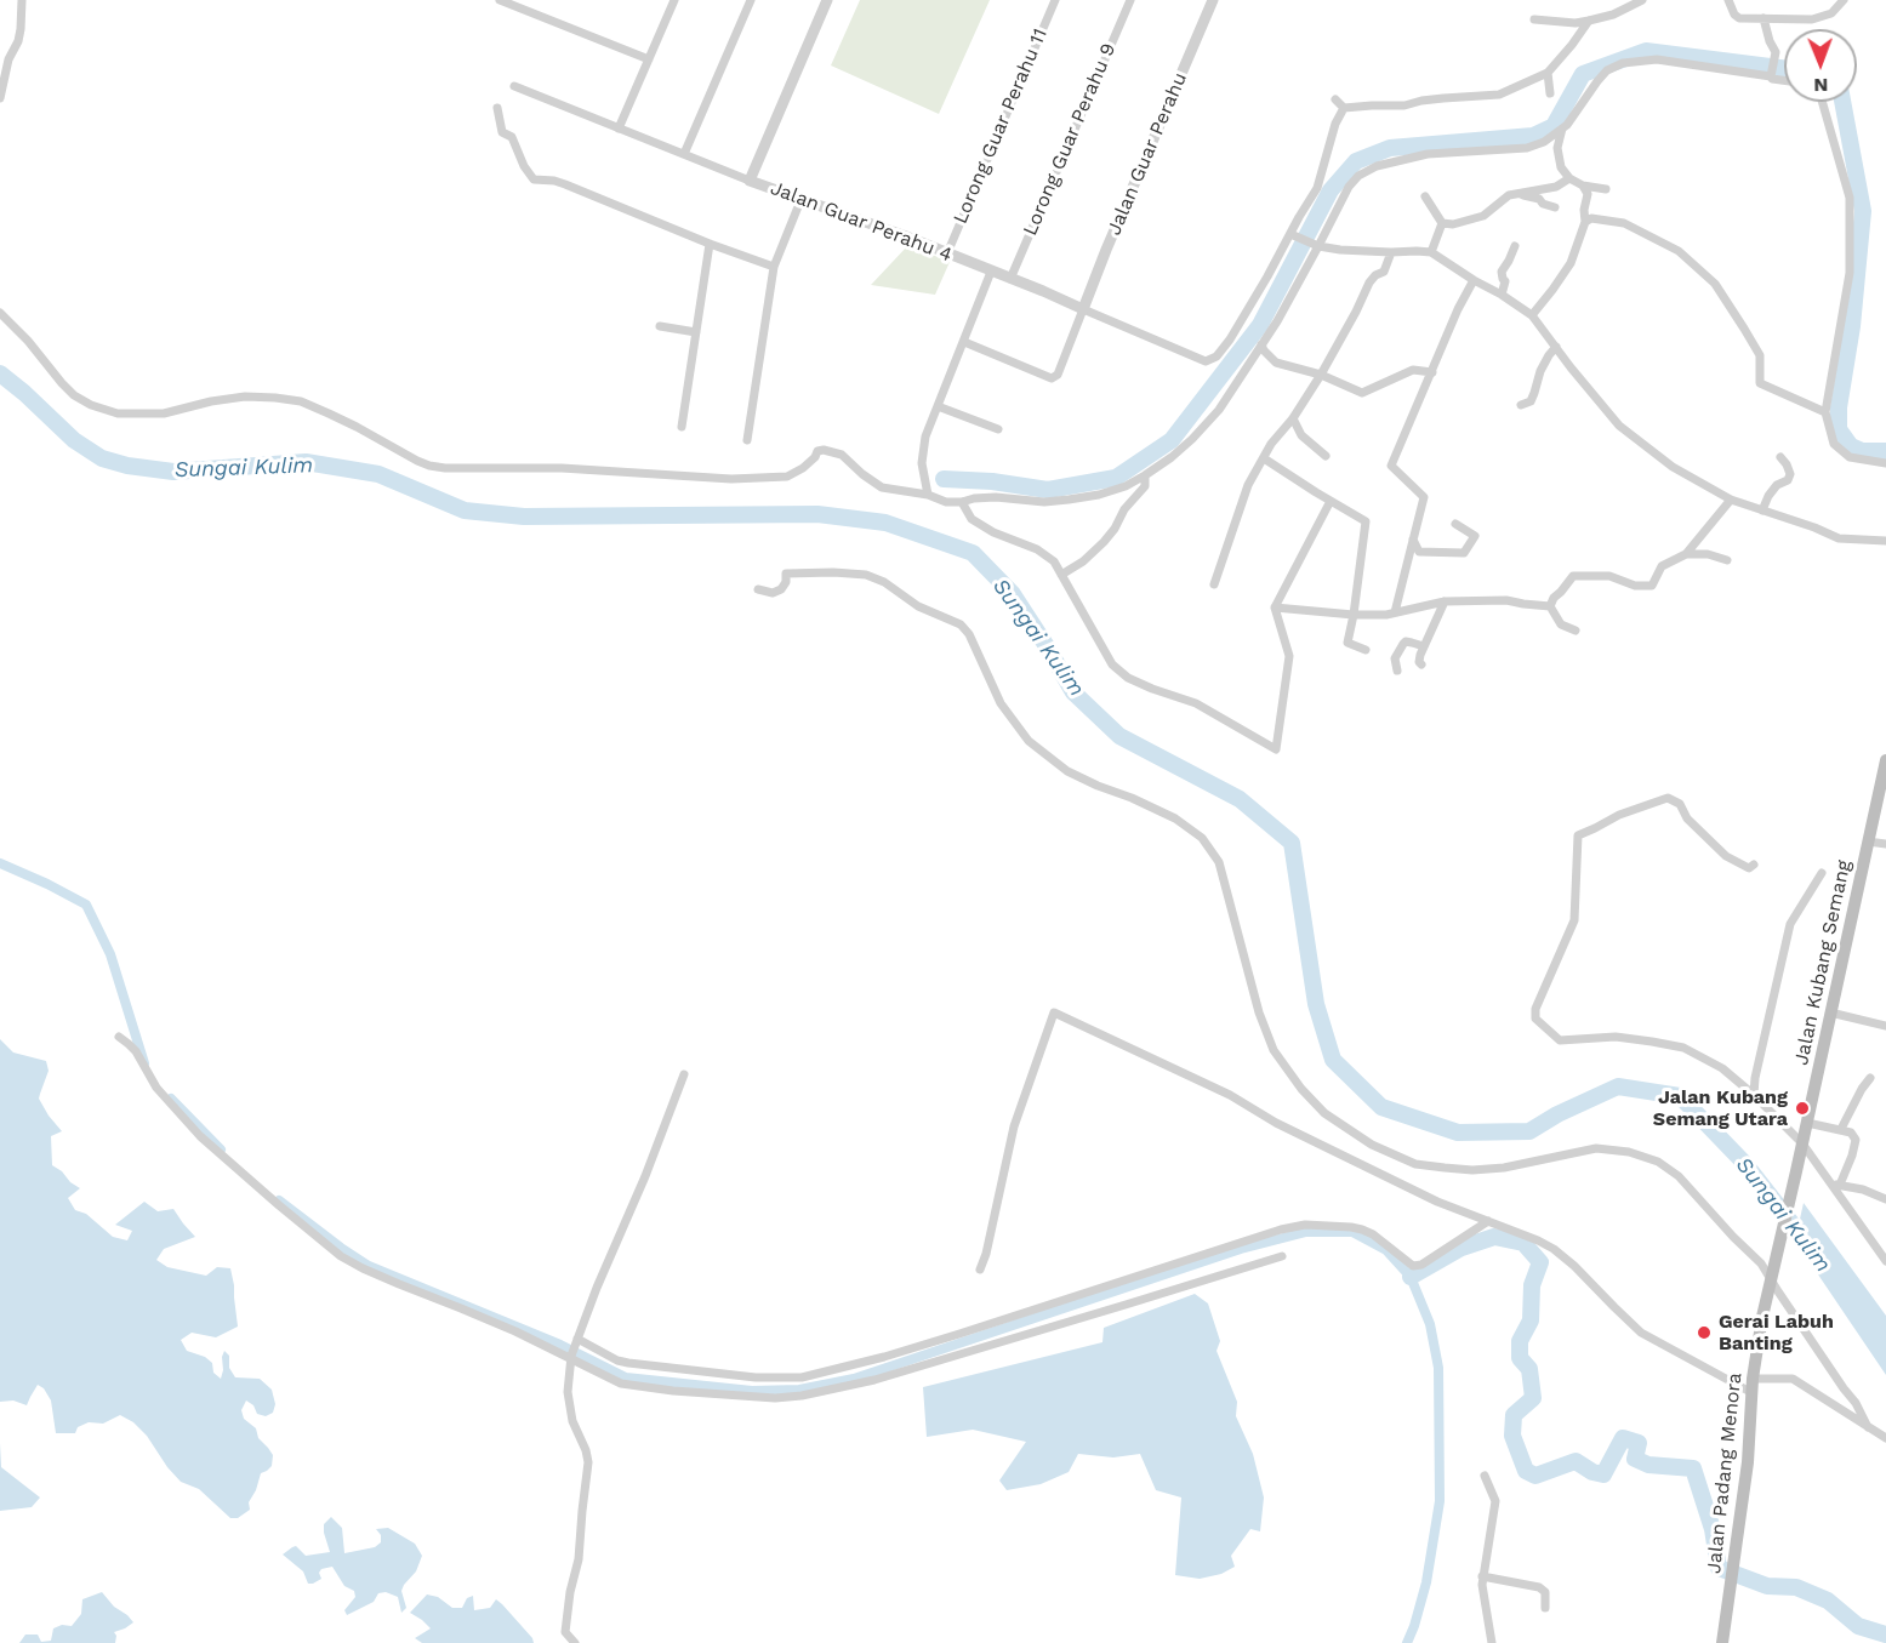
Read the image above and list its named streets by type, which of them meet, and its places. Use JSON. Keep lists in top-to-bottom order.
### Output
{
  "streets": {
    "main road": ["Jalan Kubang Semang", "Jalan Padang Menora"],
    "street": [
      "Lorong Guar Perahu 11",
      "Lorong Guar Perahu 9",
      "Jalan Guar Perahu",
      "Jalan Guar Perahu 4"
    ]
  },
  "crossings": [
    ["Lorong Guar Perahu 11", "Jalan Guar Perahu 4"],
    ["Lorong Guar Perahu 9", "Jalan Guar Perahu 4"],
    ["Jalan Guar Perahu", "Jalan Guar Perahu 4"],
    ["Jalan Kubang Semang", "Jalan Padang Menora"]
  ],
  "water": ["Sungai Kulim"],
  "places": ["Jalan Kubang Semang Utara", "Gerai Labuh Banting"],
  "north": "bottom"
}
